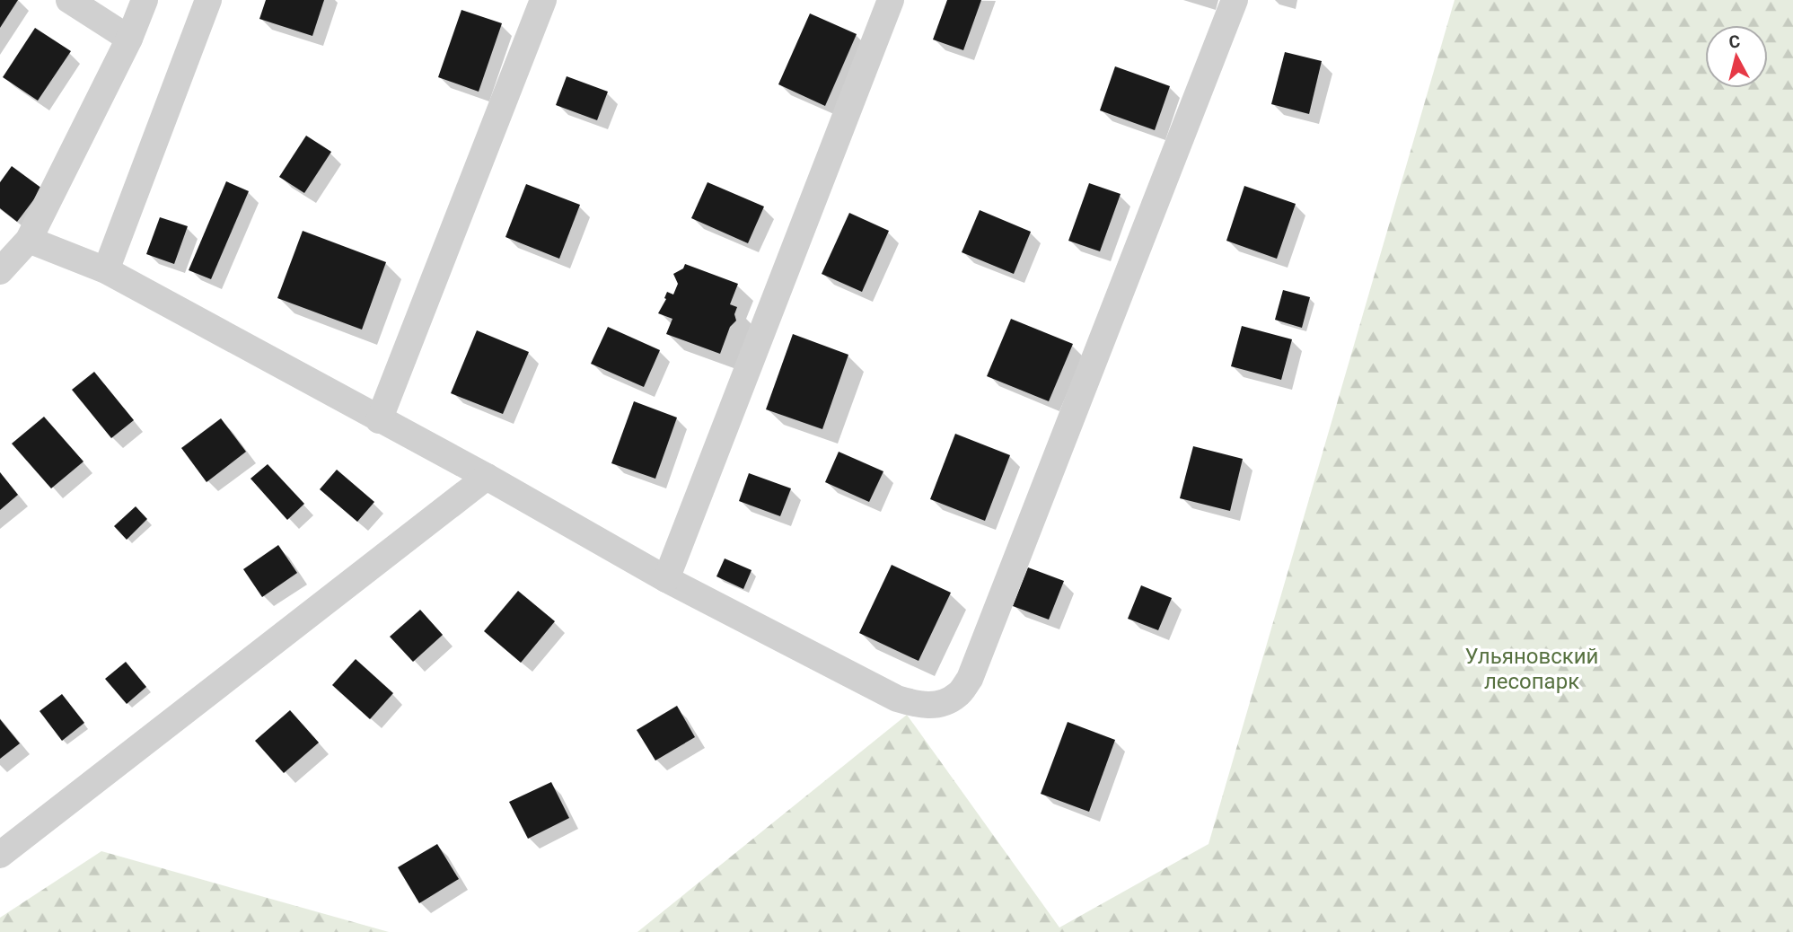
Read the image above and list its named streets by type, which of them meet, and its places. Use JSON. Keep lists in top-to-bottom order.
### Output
{
  "parks": ["Ульяновский лесопарк"],
  "north": "top"
}
